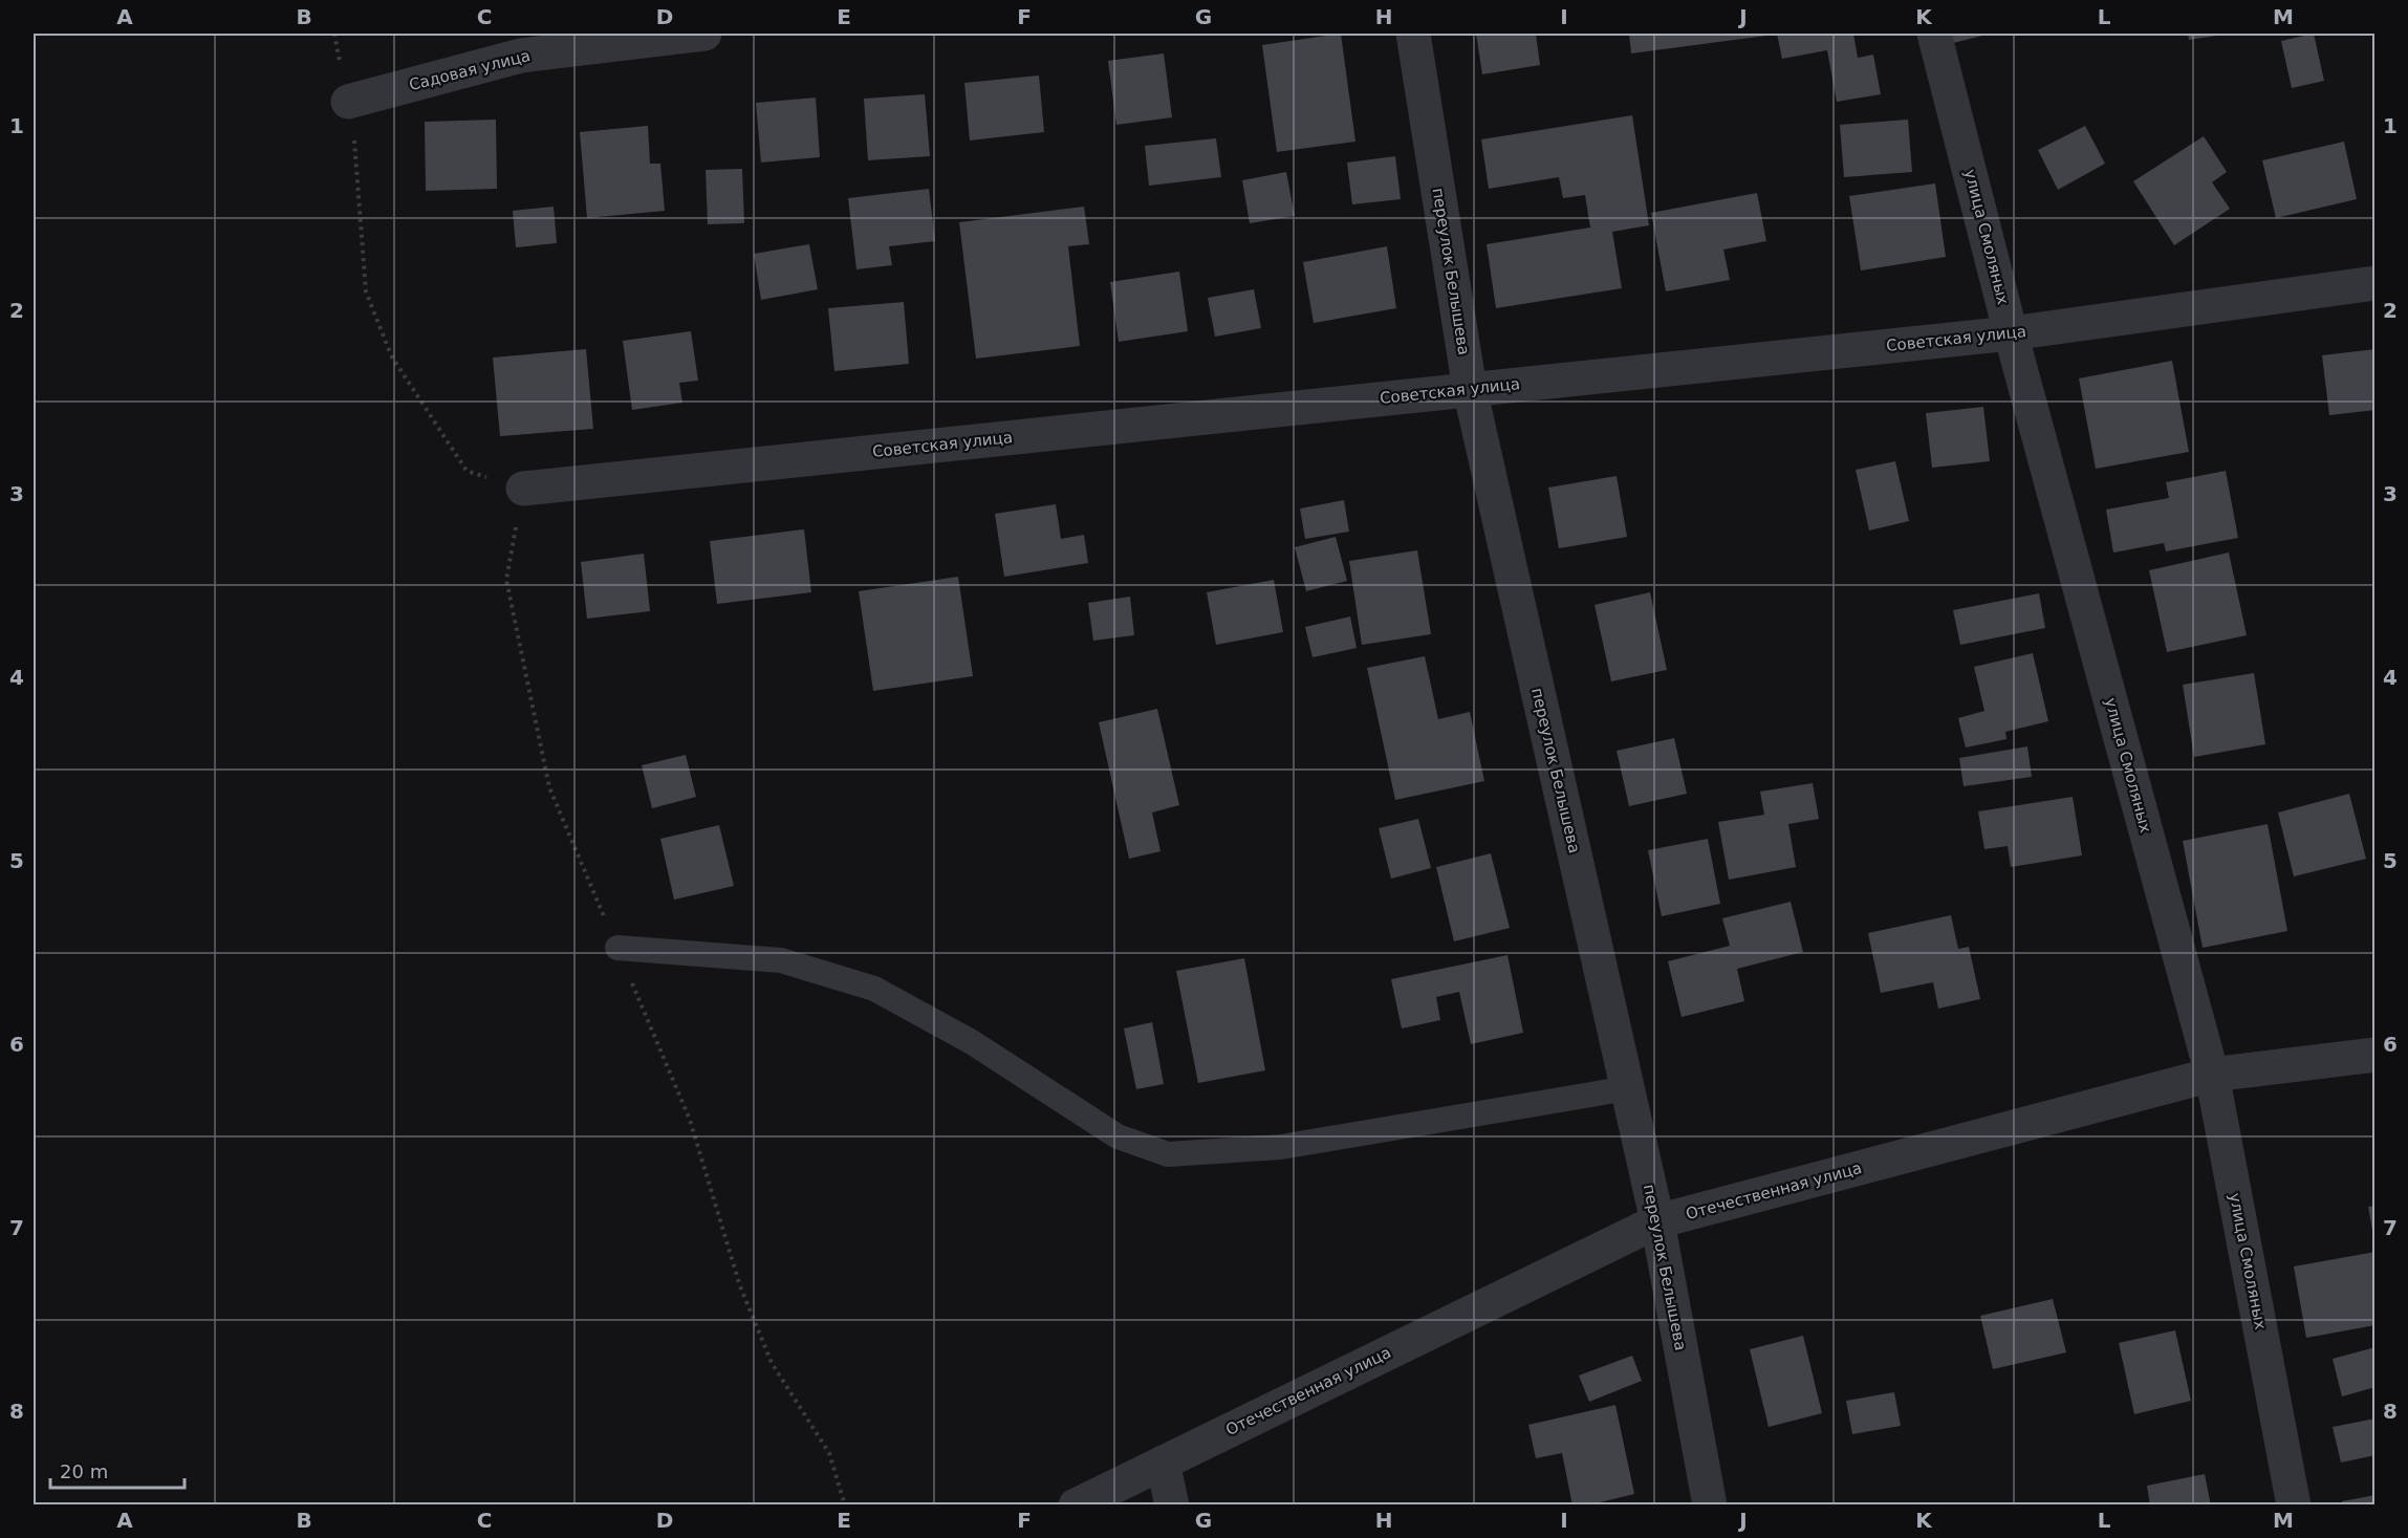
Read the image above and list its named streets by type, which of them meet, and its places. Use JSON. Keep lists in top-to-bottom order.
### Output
{
  "streets": {
    "street": [
      "Садовая улица",
      "улица Смоляных",
      "переулок Белышева",
      "Советская улица",
      "Отечественная улица"
    ]
  },
  "crossings": [
    ["улица Смоляных", "Советская улица"],
    ["улица Смоляных", "Отечественная улица"],
    ["переулок Белышева", "Советская улица"],
    ["переулок Белышева", "Отечественная улица"]
  ],
  "scale_bar": "20 m",
  "grid": {
    "columns": [
      "A",
      "B",
      "C",
      "D",
      "E",
      "F",
      "G",
      "H",
      "I",
      "J",
      "K",
      "L",
      "M"
    ],
    "rows": [
      "1",
      "2",
      "3",
      "4",
      "5",
      "6",
      "7",
      "8"
    ]
  }
}
